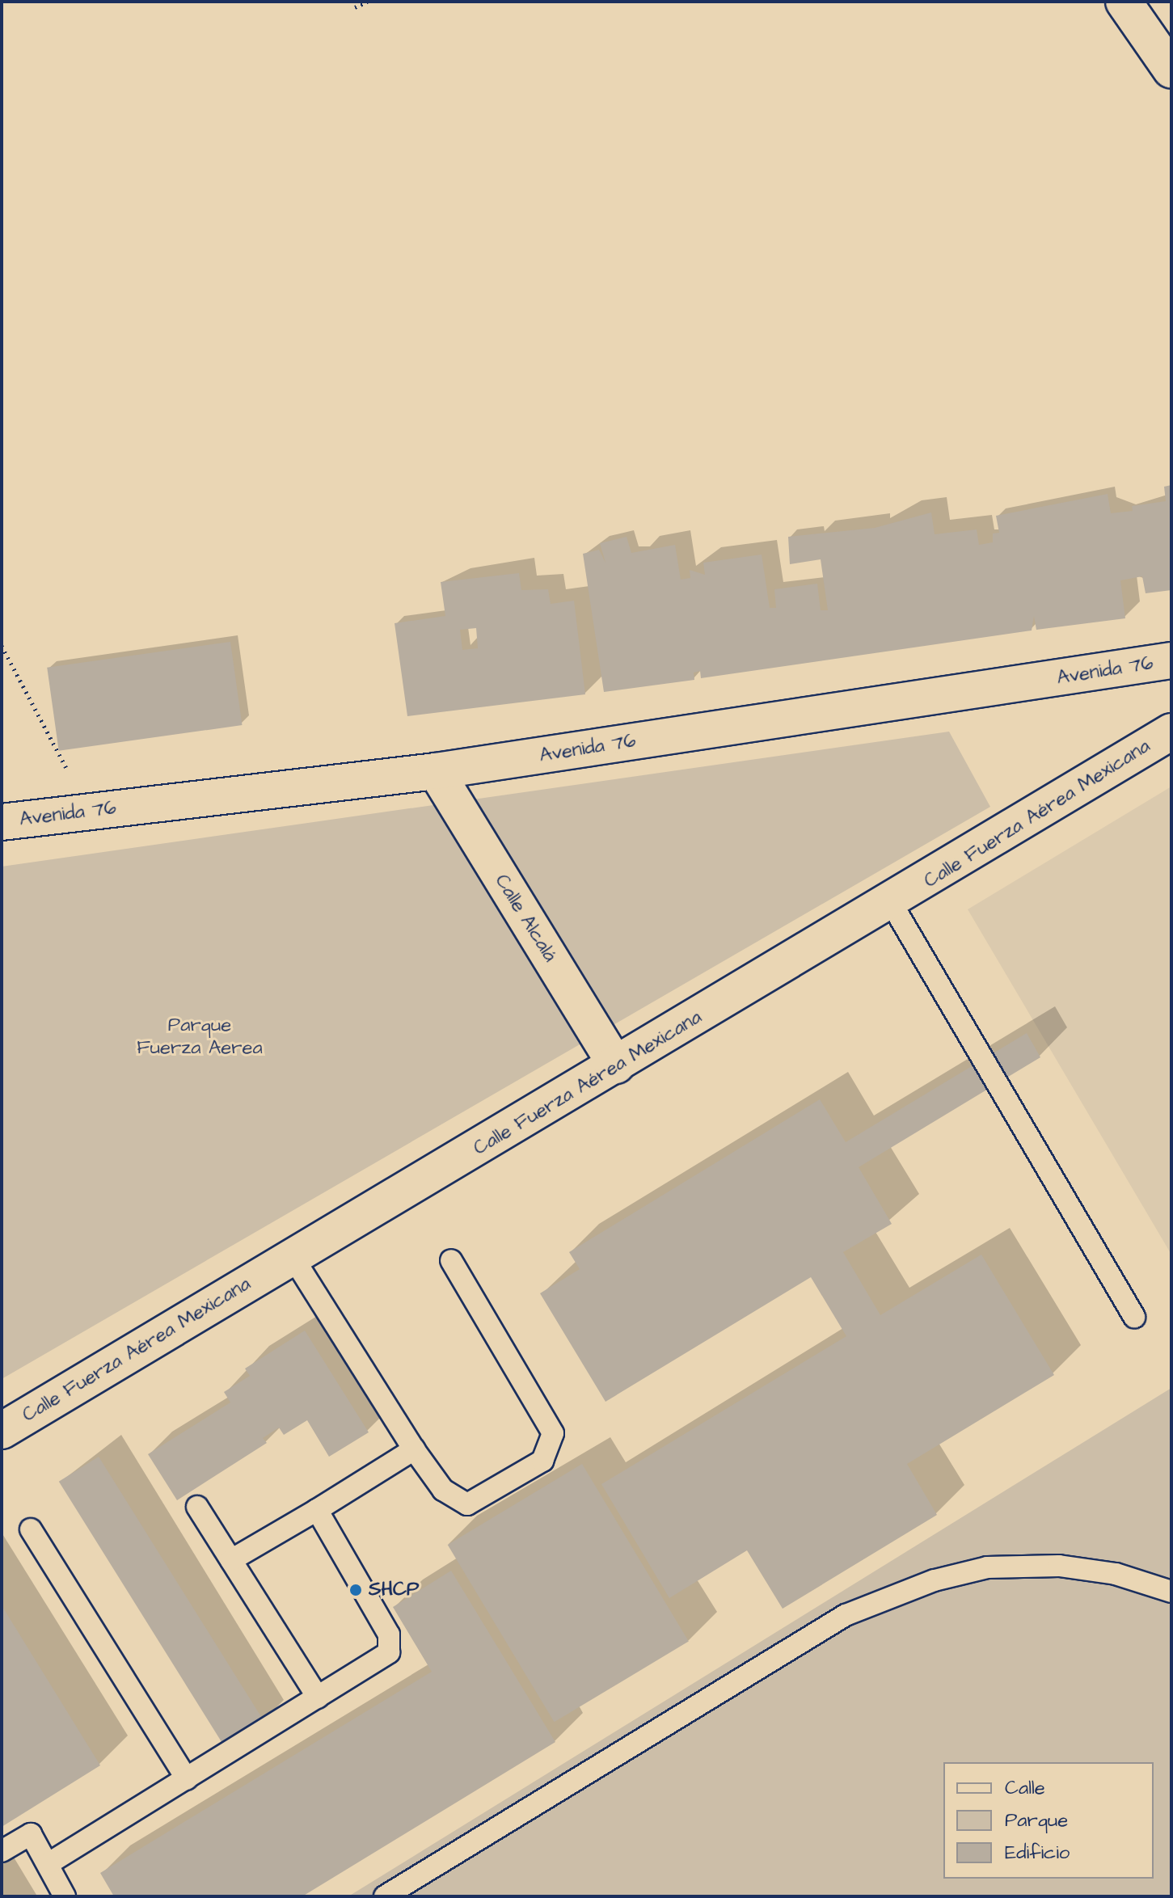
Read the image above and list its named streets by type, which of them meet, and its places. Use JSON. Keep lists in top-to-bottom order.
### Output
{
  "streets": {
    "street": ["Avenida 76", "Calle Fuerza Aérea Mexicana", "Calle Alcalá"]
  },
  "crossings": [
    ["Avenida 76", "Calle Alcalá"],
    ["Calle Fuerza Aérea Mexicana", "Calle Alcalá"]
  ],
  "parks": ["Parque Fuerza Aerea"],
  "places": ["SHCP"],
  "legend": ["Calle", "Parque", "Edificio"]
}
